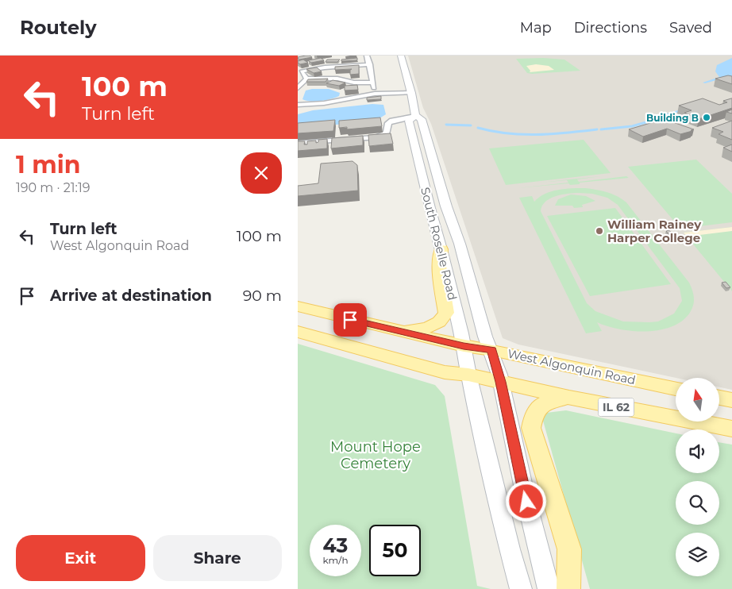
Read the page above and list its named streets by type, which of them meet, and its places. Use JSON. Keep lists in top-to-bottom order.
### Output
{
  "streets": {
    "main road": ["South Roselle Road", "West Algonquin Road", "IL 62"]
  },
  "crossings": [
    ["South Roselle Road", "West Algonquin Road"],
    ["South Roselle Road", "IL 62"]
  ],
  "parks": ["Mount Hope Cemetery"],
  "places": ["Building B", "William Rainey Harper College"],
  "north": "top",
  "page": {
    "header": "Routely",
    "nav": ["Map", "Directions", "Saved"],
    "turn": ["100 m", "Turn left"],
    "heading": ["1 min", "190 m · 21:19"],
    "list": [
      {
        "name": "Turn left",
        "note": "West Algonquin Road",
        "value": "100 m"
      },
      {
        "name": "Arrive at destination",
        "value": "90 m"
      }
    ],
    "speed": "43 km/h",
    "limit": "50",
    "buttons": ["Exit", "Share"]
  }
}
